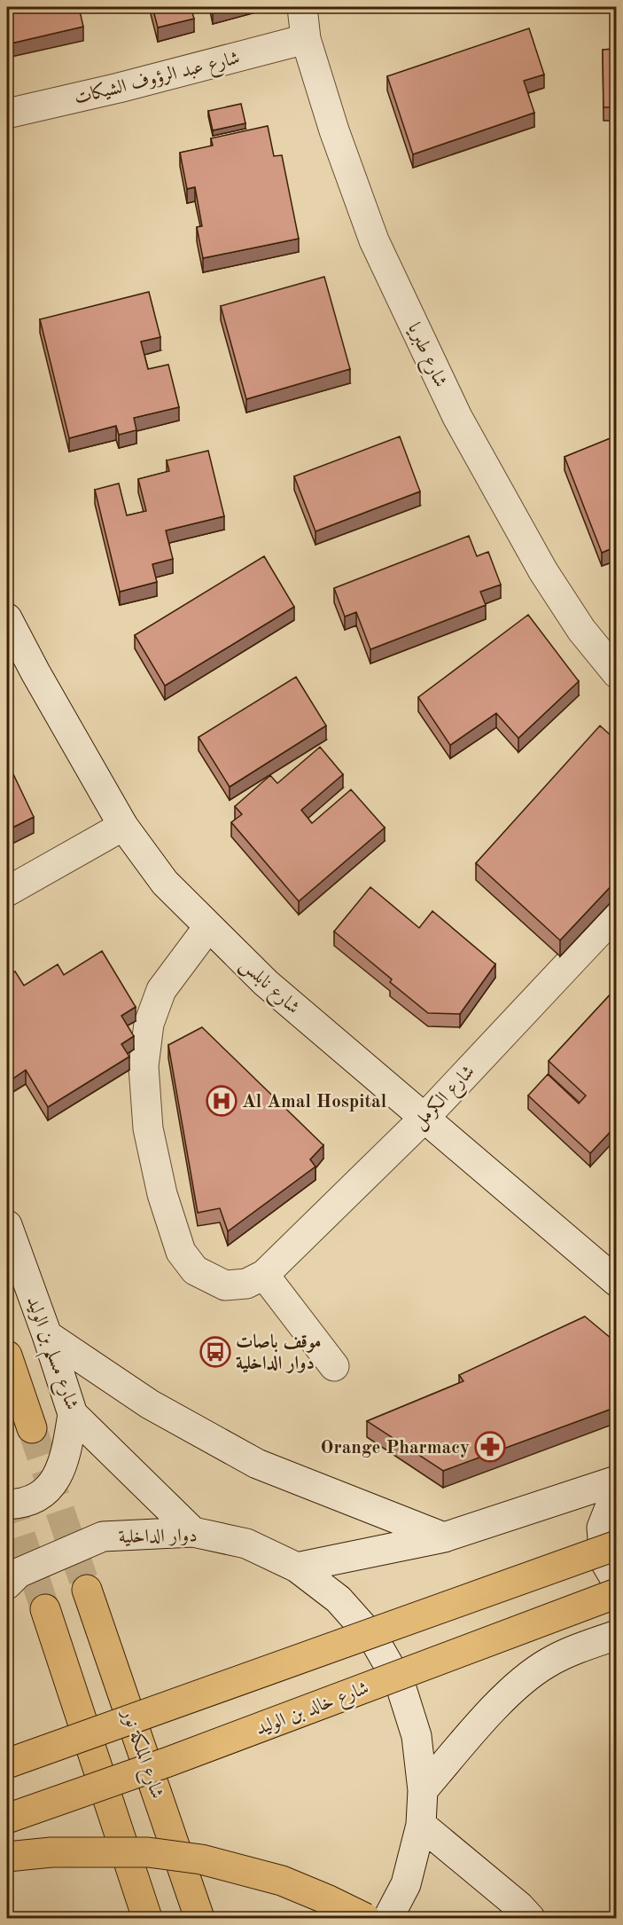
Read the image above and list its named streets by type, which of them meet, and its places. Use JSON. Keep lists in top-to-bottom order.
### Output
{
  "streets": {
    "main road": ["شارع خالد بن الوليد", "شارع الملكة نور"],
    "street": [
      "شارع عبد الرؤوف الشيكات",
      "شارع طبريا",
      "شارع نابلس",
      "شارع الكرمل",
      "شارع مسلم بن الوليد",
      "دوار الداخلية"
    ]
  },
  "crossings": [
    ["شارع عبد الرؤوف الشيكات", "شارع طبريا"],
    ["شارع نابلس", "شارع الكرمل"],
    ["شارع مسلم بن الوليد", "دوار الداخلية"]
  ],
  "places": {
    "hospital": ["Al Amal Hospital"],
    "bus stop": ["موقف باصات دوار الداخلية"],
    "pharmacy": ["Orange Pharmacy"]
  }
}
